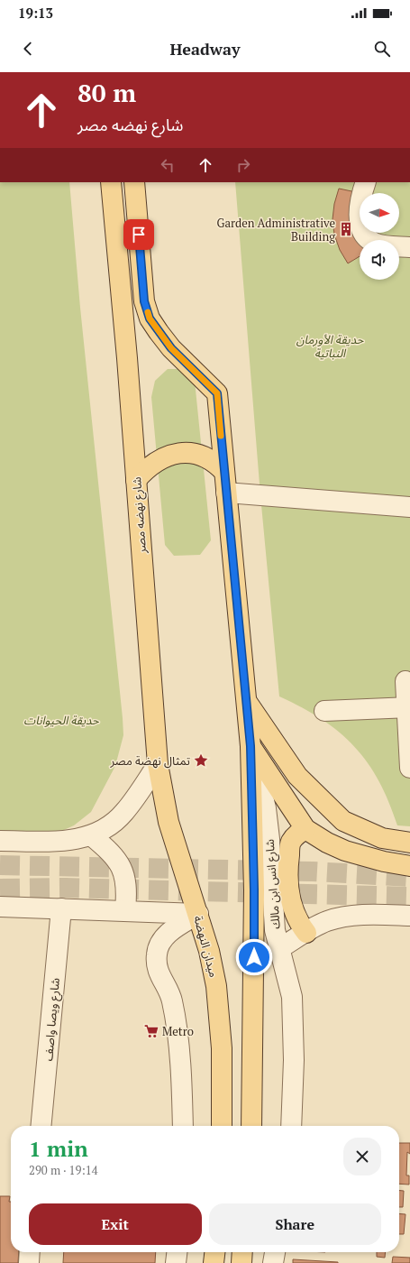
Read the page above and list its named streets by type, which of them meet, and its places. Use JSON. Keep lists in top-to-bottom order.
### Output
{
  "streets": {
    "main road": ["شارع نهضه مصر", "ميدان النهضة"],
    "street": ["شارع انس ابن مالك", "شارع ويصا واصف"]
  },
  "crossings": [
    ["شارع نهضه مصر", "ميدان النهضة"]
  ],
  "parks": ["حديقة الأورمان النباتية", "حديقة الحيوانات"],
  "places": {
    "building": ["Garden Administrative Building"],
    "place": ["تمثال نهضة مصر"],
    "supermarket": ["Metro"]
  },
  "north": "right",
  "page": {
    "status": "19:13",
    "header": "Headway",
    "turn": ["80 m", "شارع نهضه مصر"],
    "heading": ["1 min", "290 m · 19:14"],
    "buttons": ["Exit", "Share"]
  }
}
